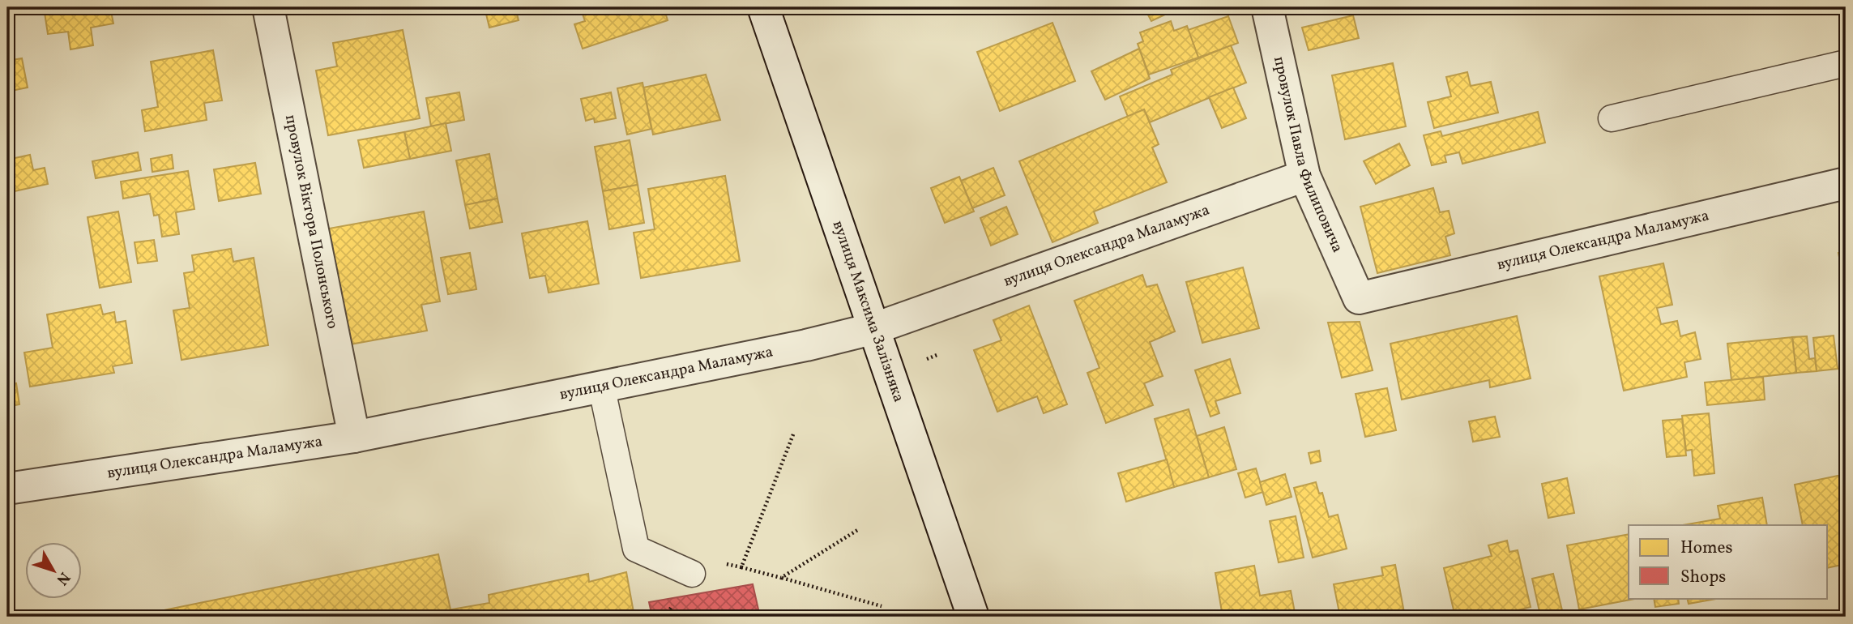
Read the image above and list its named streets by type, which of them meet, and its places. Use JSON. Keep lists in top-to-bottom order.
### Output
{
  "streets": {
    "street": [
      "провулок Павла Филиповича",
      "провулок Віктора Полонського",
      "вулиця Олександра Маламужа",
      "вулиця Максима Залізняка"
    ]
  },
  "crossings": [
    ["провулок Павла Филиповича", "вулиця Олександра Маламужа"],
    ["провулок Віктора Полонського", "вулиця Олександра Маламужа"],
    ["вулиця Олександра Маламужа", "вулиця Максима Залізняка"]
  ],
  "legend": ["Homes", "Shops"],
  "north": "bottom right"
}
